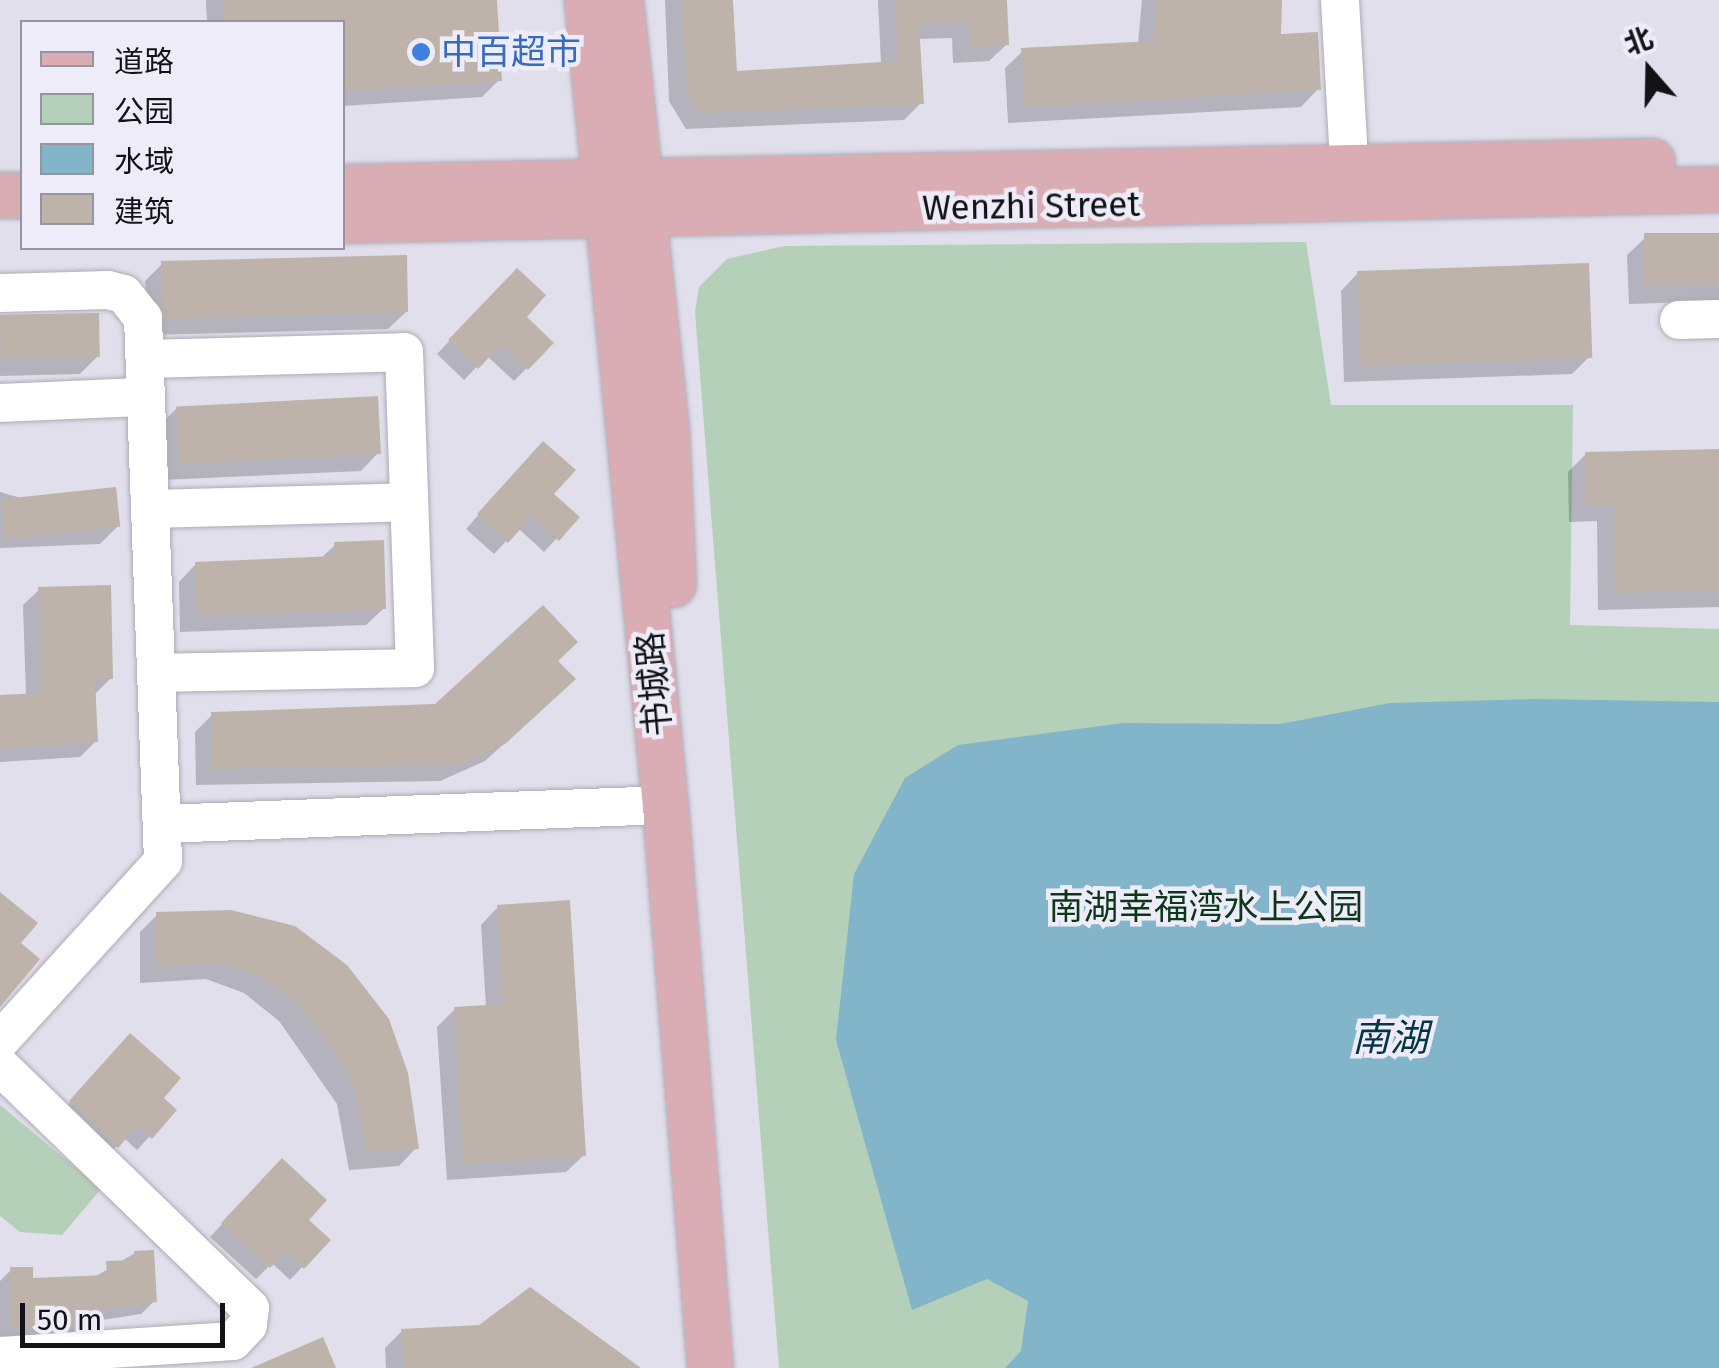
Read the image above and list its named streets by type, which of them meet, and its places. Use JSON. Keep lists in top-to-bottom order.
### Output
{
  "streets": {
    "main road": ["Wenzhi Street", "书城路"]
  },
  "crossings": [
    ["Wenzhi Street", "书城路"]
  ],
  "water": ["南湖"],
  "parks": ["南湖幸福湾水上公园"],
  "places": ["中百超市"],
  "legend": [
    "道路",
    "公园",
    "水域",
    "建筑"
  ],
  "scale_bar": "50 m",
  "north": "top"
}
